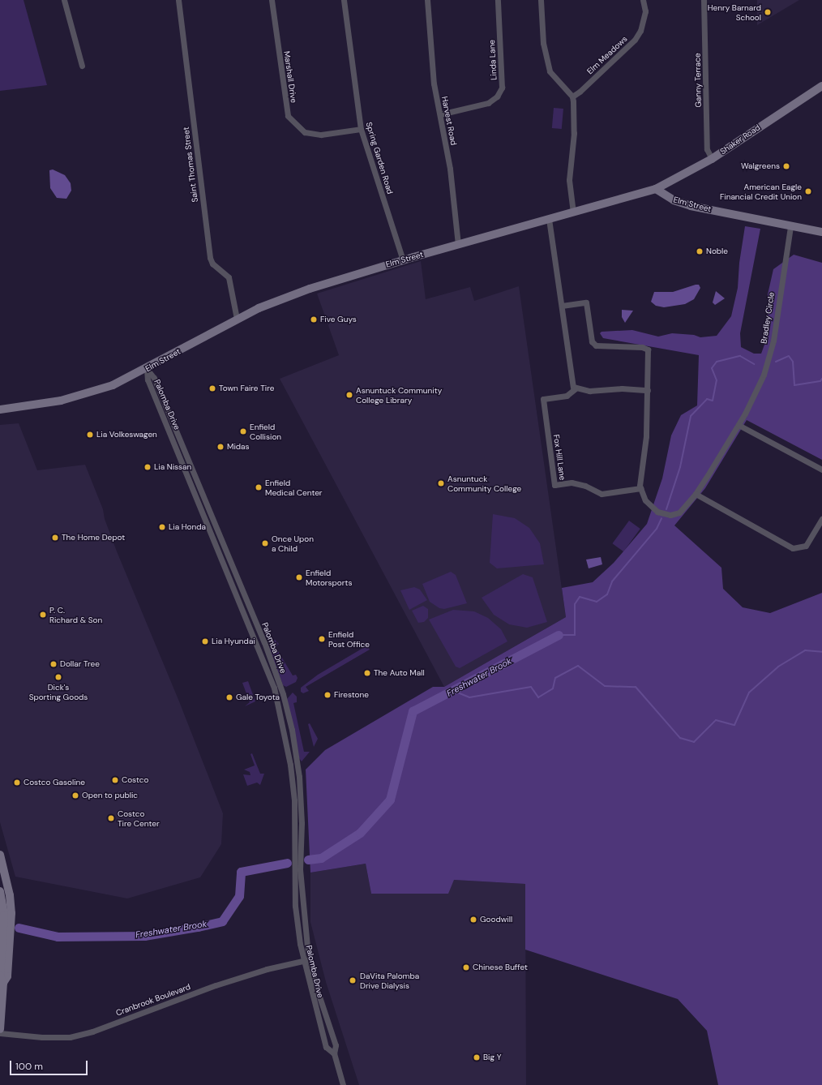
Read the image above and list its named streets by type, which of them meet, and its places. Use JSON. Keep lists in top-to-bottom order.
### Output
{
  "streets": {
    "main road": ["Shaker Road", "Elm Street"],
    "street": [
      "Elm Meadows",
      "Linda Lane",
      "Marshall Drive",
      "Ganny Terrace",
      "Harvest Road",
      "Spring Garden Road",
      "Saint Thomas Street",
      "Bradley Circle",
      "Palomba Drive",
      "Fox Hill Lane",
      "Cranbrook Boulevard"
    ]
  },
  "crossings": [
    ["Linda Lane", "Harvest Road"],
    ["Marshall Drive", "Spring Garden Road"],
    ["Ganny Terrace", "Shaker Road"],
    ["Harvest Road", "Elm Street"],
    ["Shaker Road", "Elm Street"],
    ["Spring Garden Road", "Elm Street"],
    ["Saint Thomas Street", "Elm Street"],
    ["Elm Street", "Bradley Circle"],
    ["Elm Street", "Palomba Drive"],
    ["Bradley Circle", "Fox Hill Lane"],
    ["Palomba Drive", "Cranbrook Boulevard"]
  ],
  "water": ["Freshwater Brook"],
  "places": [
    "Henry Barnard School",
    "Walgreens",
    "American Eagle Financial Credit Union",
    "Noble",
    "Five Guys",
    "Town Faire Tire",
    "Asnuntuck Community College Library",
    "Enfield Collision",
    "Lia Volkeswagen",
    "Midas",
    "Lia Nissan",
    "Asnuntuck Community College",
    "Enfield Medical Center",
    "Lia Honda",
    "The Home Depot",
    "Once Upon a Child",
    "Enfield Motorsports",
    "P. C. Richard & Son",
    "Enfield Post Office",
    "Lia Hyundai",
    "Dollar Tree",
    "The Auto Mall",
    "Dick's Sporting Goods",
    "Firestone",
    "Gale Toyota",
    "Costco",
    "Costco Gasoline",
    "Open to public",
    "Costco Tire Center",
    "Goodwill",
    "Chinese Buffet",
    "DaVita Palomba Drive Dialysis",
    "Big Y"
  ],
  "scale_bar": "100 m"
}
